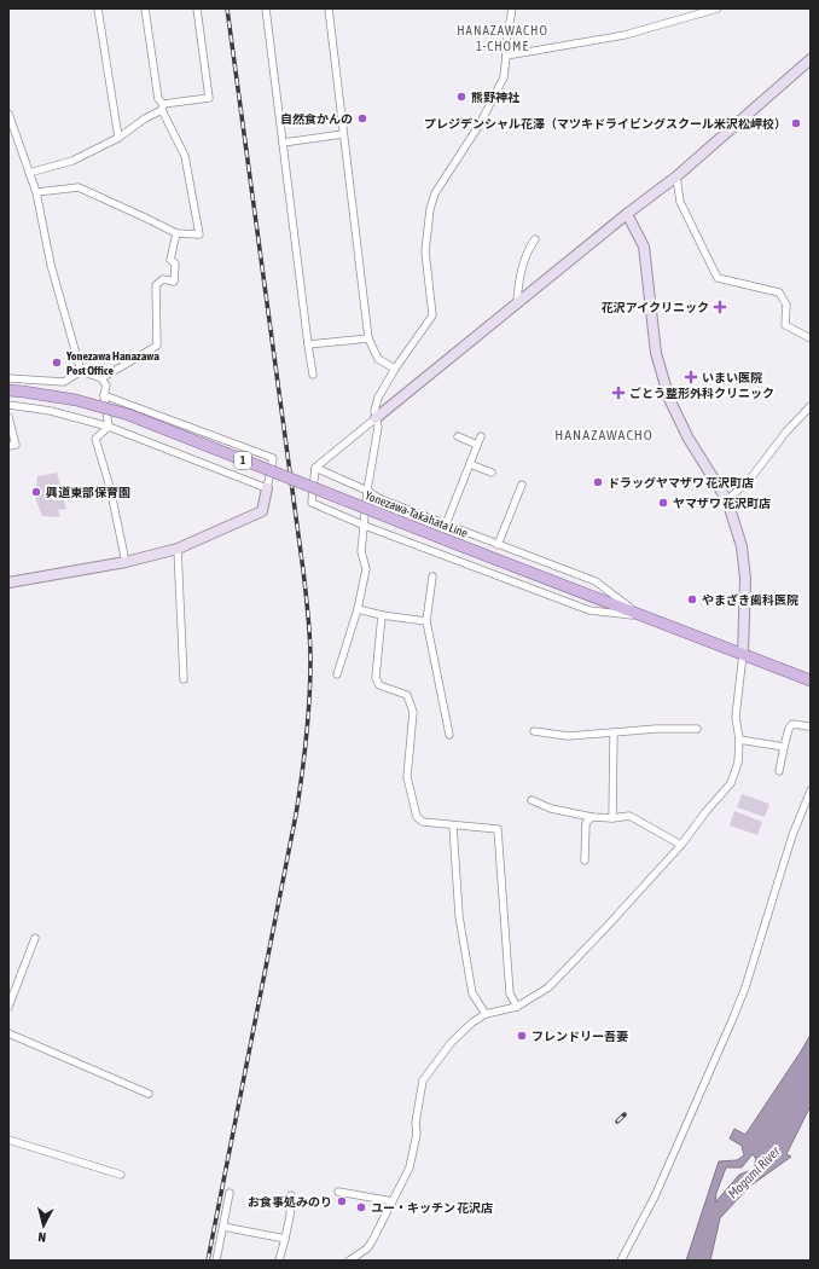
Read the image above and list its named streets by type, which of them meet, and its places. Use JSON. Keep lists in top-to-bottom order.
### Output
{
  "streets": {
    "main road": ["1", "Yonezawa-Takahata Line"]
  },
  "districts": ["HANAZAWACHO 1-CHOME", "HANAZAWACHO"],
  "water": ["Mogami River"],
  "places": {
    "other": [
      "熊野神社",
      "自然食かんの",
      "プレジデンシャル花澤（マツキドライビングスクール米沢松岬校）",
      "Yonezawa Hanazawa Post Office",
      "ドラッグヤマザワ 花沢町店",
      "興道東部保育園",
      "ヤマザワ 花沢町店",
      "やまざき歯科医院",
      "フレンドリー吾妻",
      "お食事処みのり",
      "ユー・キッチン 花沢店"
    ],
    "health": ["花沢アイクリニック", "いまい医院", "ごとう整形外科クリニック"]
  },
  "north": "bottom"
}
